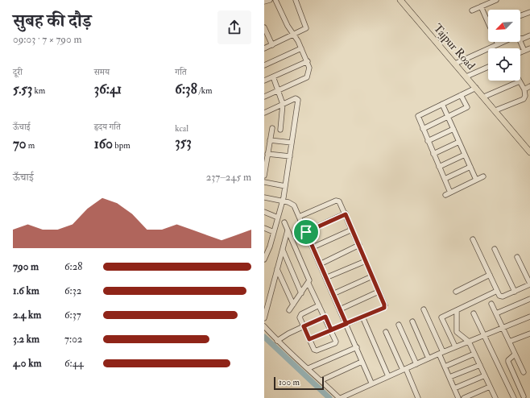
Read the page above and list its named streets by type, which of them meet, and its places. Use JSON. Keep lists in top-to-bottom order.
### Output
{
  "streets": {
    "main road": ["Tajpur Road"]
  },
  "scale_bar": "100 m",
  "north": "bottom left",
  "page": {
    "heading": ["सुबह की दौड़", "09:03 · 7 × 790 m"],
    "stats": [
      ["दूरी", "5.53 km"],
      ["समय", "36:41"],
      ["गति", "6:38 /km"],
      ["ऊँचाई", "70 m"],
      ["हृदय गति", "160 bpm"],
      ["kcal", "353"]
    ],
    "chart": ["ऊँचाई", "237–245 m"],
    "list": [
      {
        "name": "790 m",
        "note": "6:28"
      },
      {
        "name": "1.6 km",
        "note": "6:32"
      },
      {
        "name": "2.4 km",
        "note": "6:37"
      },
      {
        "name": "3.2 km",
        "note": "7:02"
      },
      {
        "name": "4.0 km",
        "note": "6:44"
      }
    ],
    "scale": "100 m"
  }
}
